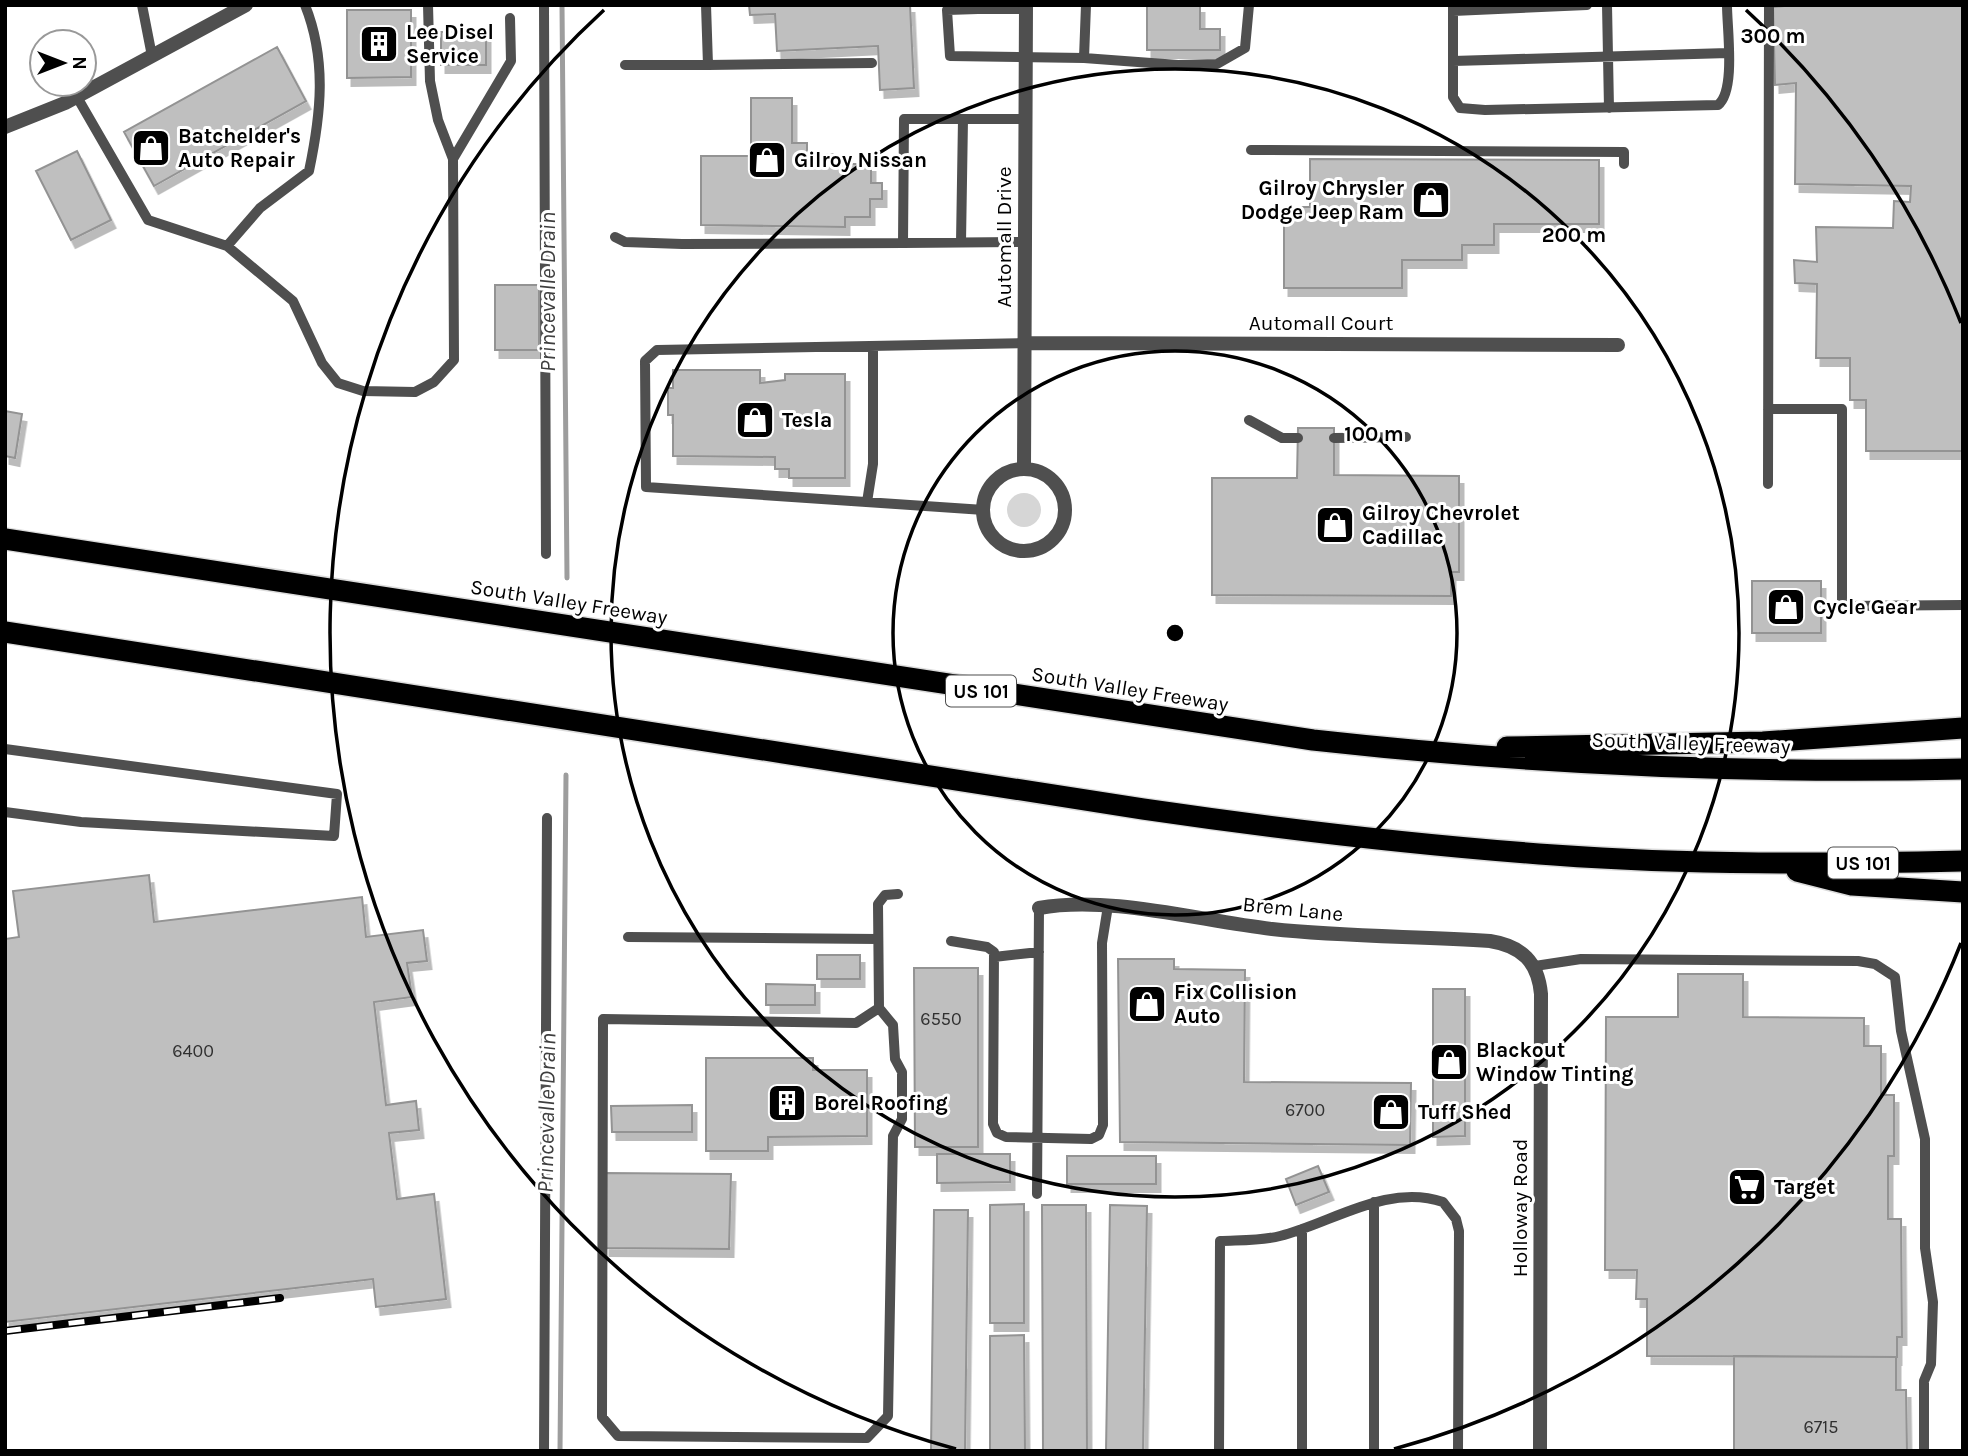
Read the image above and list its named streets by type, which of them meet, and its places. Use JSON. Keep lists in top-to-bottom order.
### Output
{
  "streets": {
    "highway": ["South Valley Freeway", "US 101"],
    "street": [
      "Automall Drive",
      "Automall Court",
      "Brem Lane",
      "Holloway Road"
    ]
  },
  "crossings": [
    ["Automall Drive", "Automall Court"],
    ["Brem Lane", "Holloway Road"]
  ],
  "water": ["Princevalle Drain"],
  "places": {
    "building": ["Lee Disel Service", "Borel Roofing"],
    "shop": [
      "Batchelder's Auto Repair",
      "Gilroy Nissan",
      "Gilroy Chrysler Dodge Jeep Ram",
      "Tesla",
      "Gilroy Chevrolet Cadillac",
      "Cycle Gear",
      "Fix Collision Auto",
      "Blackout Window Tinting",
      "Tuff Shed"
    ],
    "supermarket": ["Target"]
  },
  "house_numbers": [
    "6550",
    "6400",
    "6700",
    "6715"
  ],
  "north": "right",
  "rings": ["300 m", "200 m", "100 m"]
}
